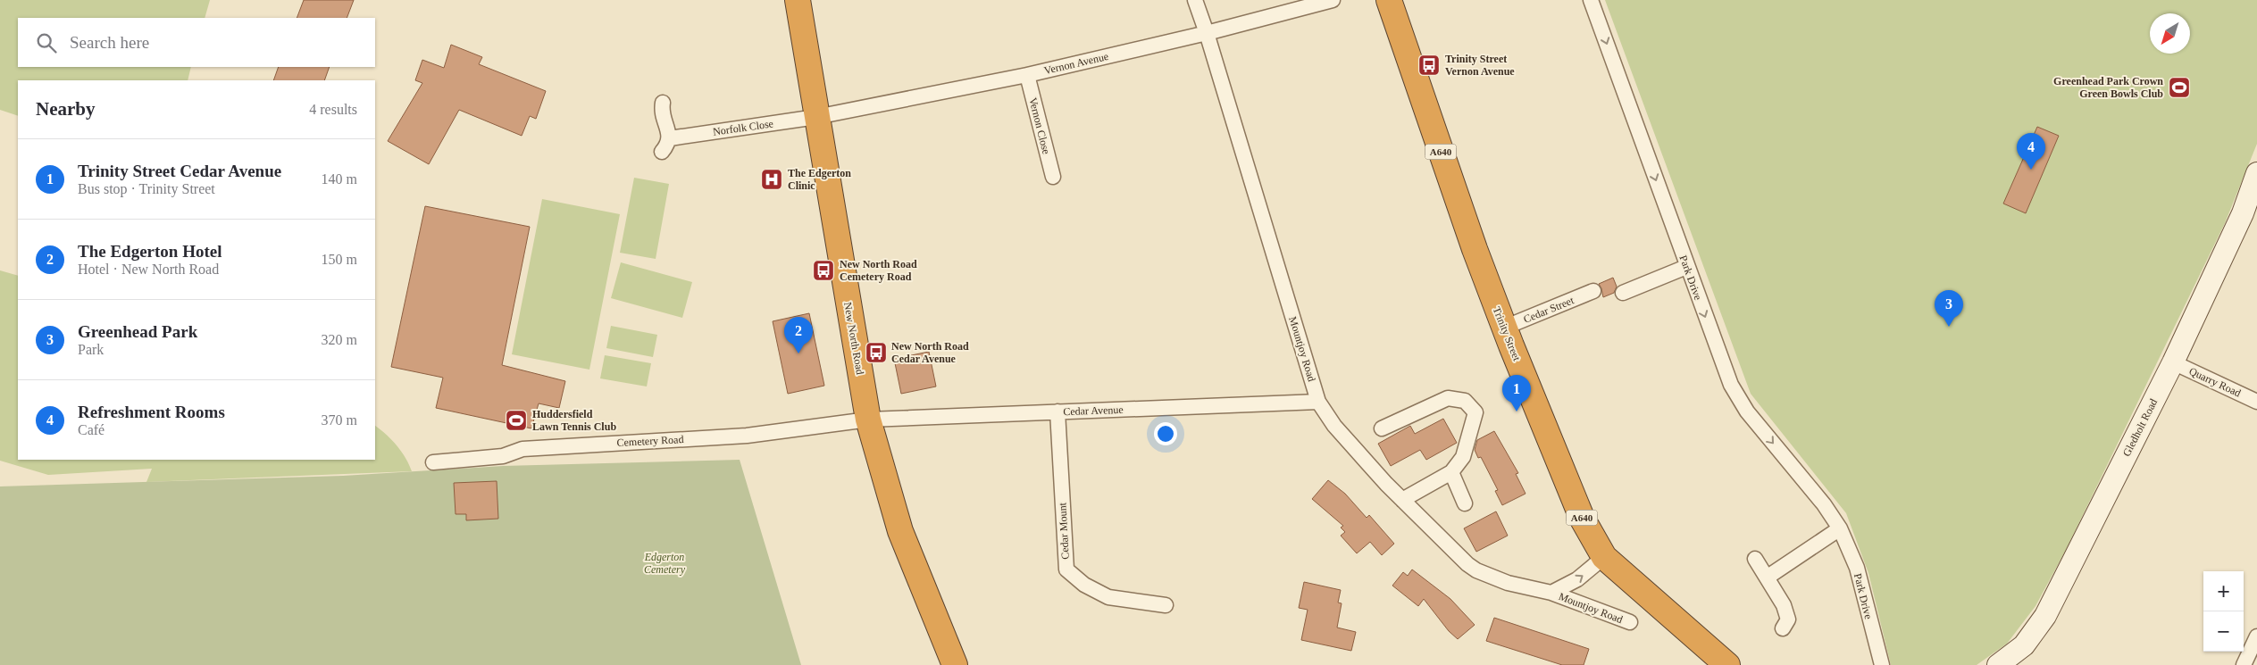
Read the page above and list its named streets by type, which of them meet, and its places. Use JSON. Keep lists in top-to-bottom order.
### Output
{
  "streets": {
    "highway": ["A640", "Trinity Street", "New North Road"],
    "street": [
      "Vernon Avenue",
      "Vernon Close",
      "Norfolk Close",
      "Park Drive",
      "Cedar Street",
      "Mountjoy Road",
      "Quarry Road",
      "Cedar Avenue",
      "Gledholt Road",
      "Cemetery Road",
      "Cedar Mount"
    ]
  },
  "crossings": [
    ["Vernon Avenue", "Vernon Close"],
    ["Vernon Avenue", "Norfolk Close"],
    ["Vernon Avenue", "New North Road"],
    ["Vernon Avenue", "Mountjoy Road"],
    ["Norfolk Close", "New North Road"],
    ["Cedar Street", "Trinity Street"],
    ["Trinity Street", "Mountjoy Road"],
    ["New North Road", "Cedar Avenue"],
    ["New North Road", "Cemetery Road"],
    ["Mountjoy Road", "Cedar Avenue"],
    ["Quarry Road", "Gledholt Road"],
    ["Cedar Avenue", "Cemetery Road"],
    ["Cedar Avenue", "Cedar Mount"]
  ],
  "one_way": ["Park Drive"],
  "parks": ["Edgerton Cemetery"],
  "places": {
    "bus stop": ["Trinity Street Vernon Avenue", "New North Road Cemetery Road", "New North Road Cedar Avenue"],
    "sports": ["Greenhead Park Crown Green Bowls Club", "Huddersfield Lawn Tennis Club"],
    "hospital": ["The Edgerton Clinic"]
  },
  "north": "bottom left",
  "page": {
    "search": "Search here",
    "heading": ["Nearby", "4 results"],
    "pins": [
      "4",
      "3",
      "2",
      "1"
    ],
    "list": [
      {
        "mark": "1",
        "name": "Trinity Street Cedar Avenue",
        "note": "Bus stop · Trinity Street",
        "value": "140 m"
      },
      {
        "mark": "2",
        "name": "The Edgerton Hotel",
        "note": "Hotel · New North Road",
        "value": "150 m"
      },
      {
        "mark": "3",
        "name": "Greenhead Park",
        "note": "Park",
        "value": "320 m"
      },
      {
        "mark": "4",
        "name": "Refreshment Rooms",
        "note": "Café",
        "value": "370 m"
      }
    ],
    "map_buttons": ["+", "−"]
  }
}
